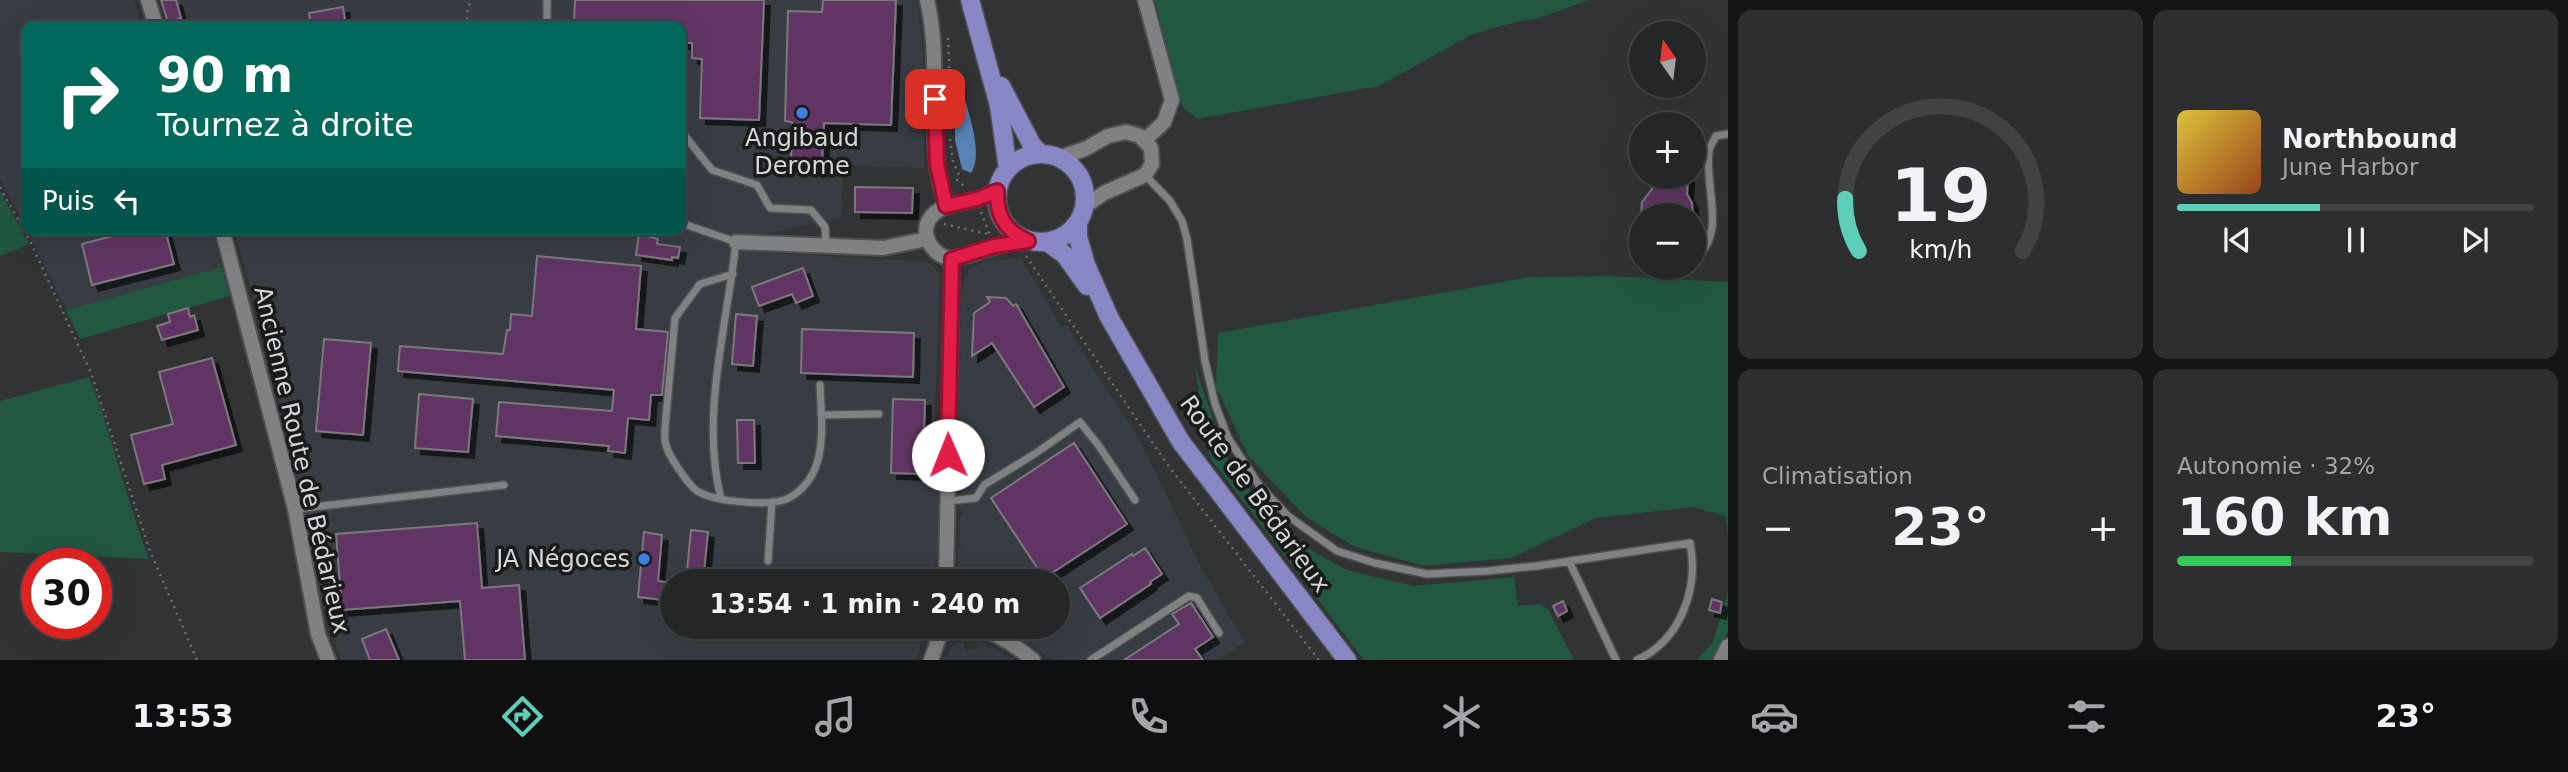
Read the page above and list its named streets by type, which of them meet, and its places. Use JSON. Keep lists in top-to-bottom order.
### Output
{
  "streets": {
    "main road": ["Route de Bédarieux"],
    "street": ["Ancienne Route de Bédarieux"]
  },
  "places": ["Angibaud Derome", "JA Négoces"],
  "north": "top",
  "page": {
    "map_buttons": ["+", "−"],
    "turn": ["90 m", "Tournez à droite"],
    "song": ["Northbound", "June Harbor"],
    "then": "Puis",
    "tile": [
      "Climatisation",
      ["Autonomie · 32%", "160 km"]
    ],
    "heat": ["−", "23°", "+"],
    "limit": "30",
    "trip": "13:54 · 1 min · 240 m",
    "tabs": ["13:53", "23°"],
    "gauge": ["19", "km/h"]
  }
}
